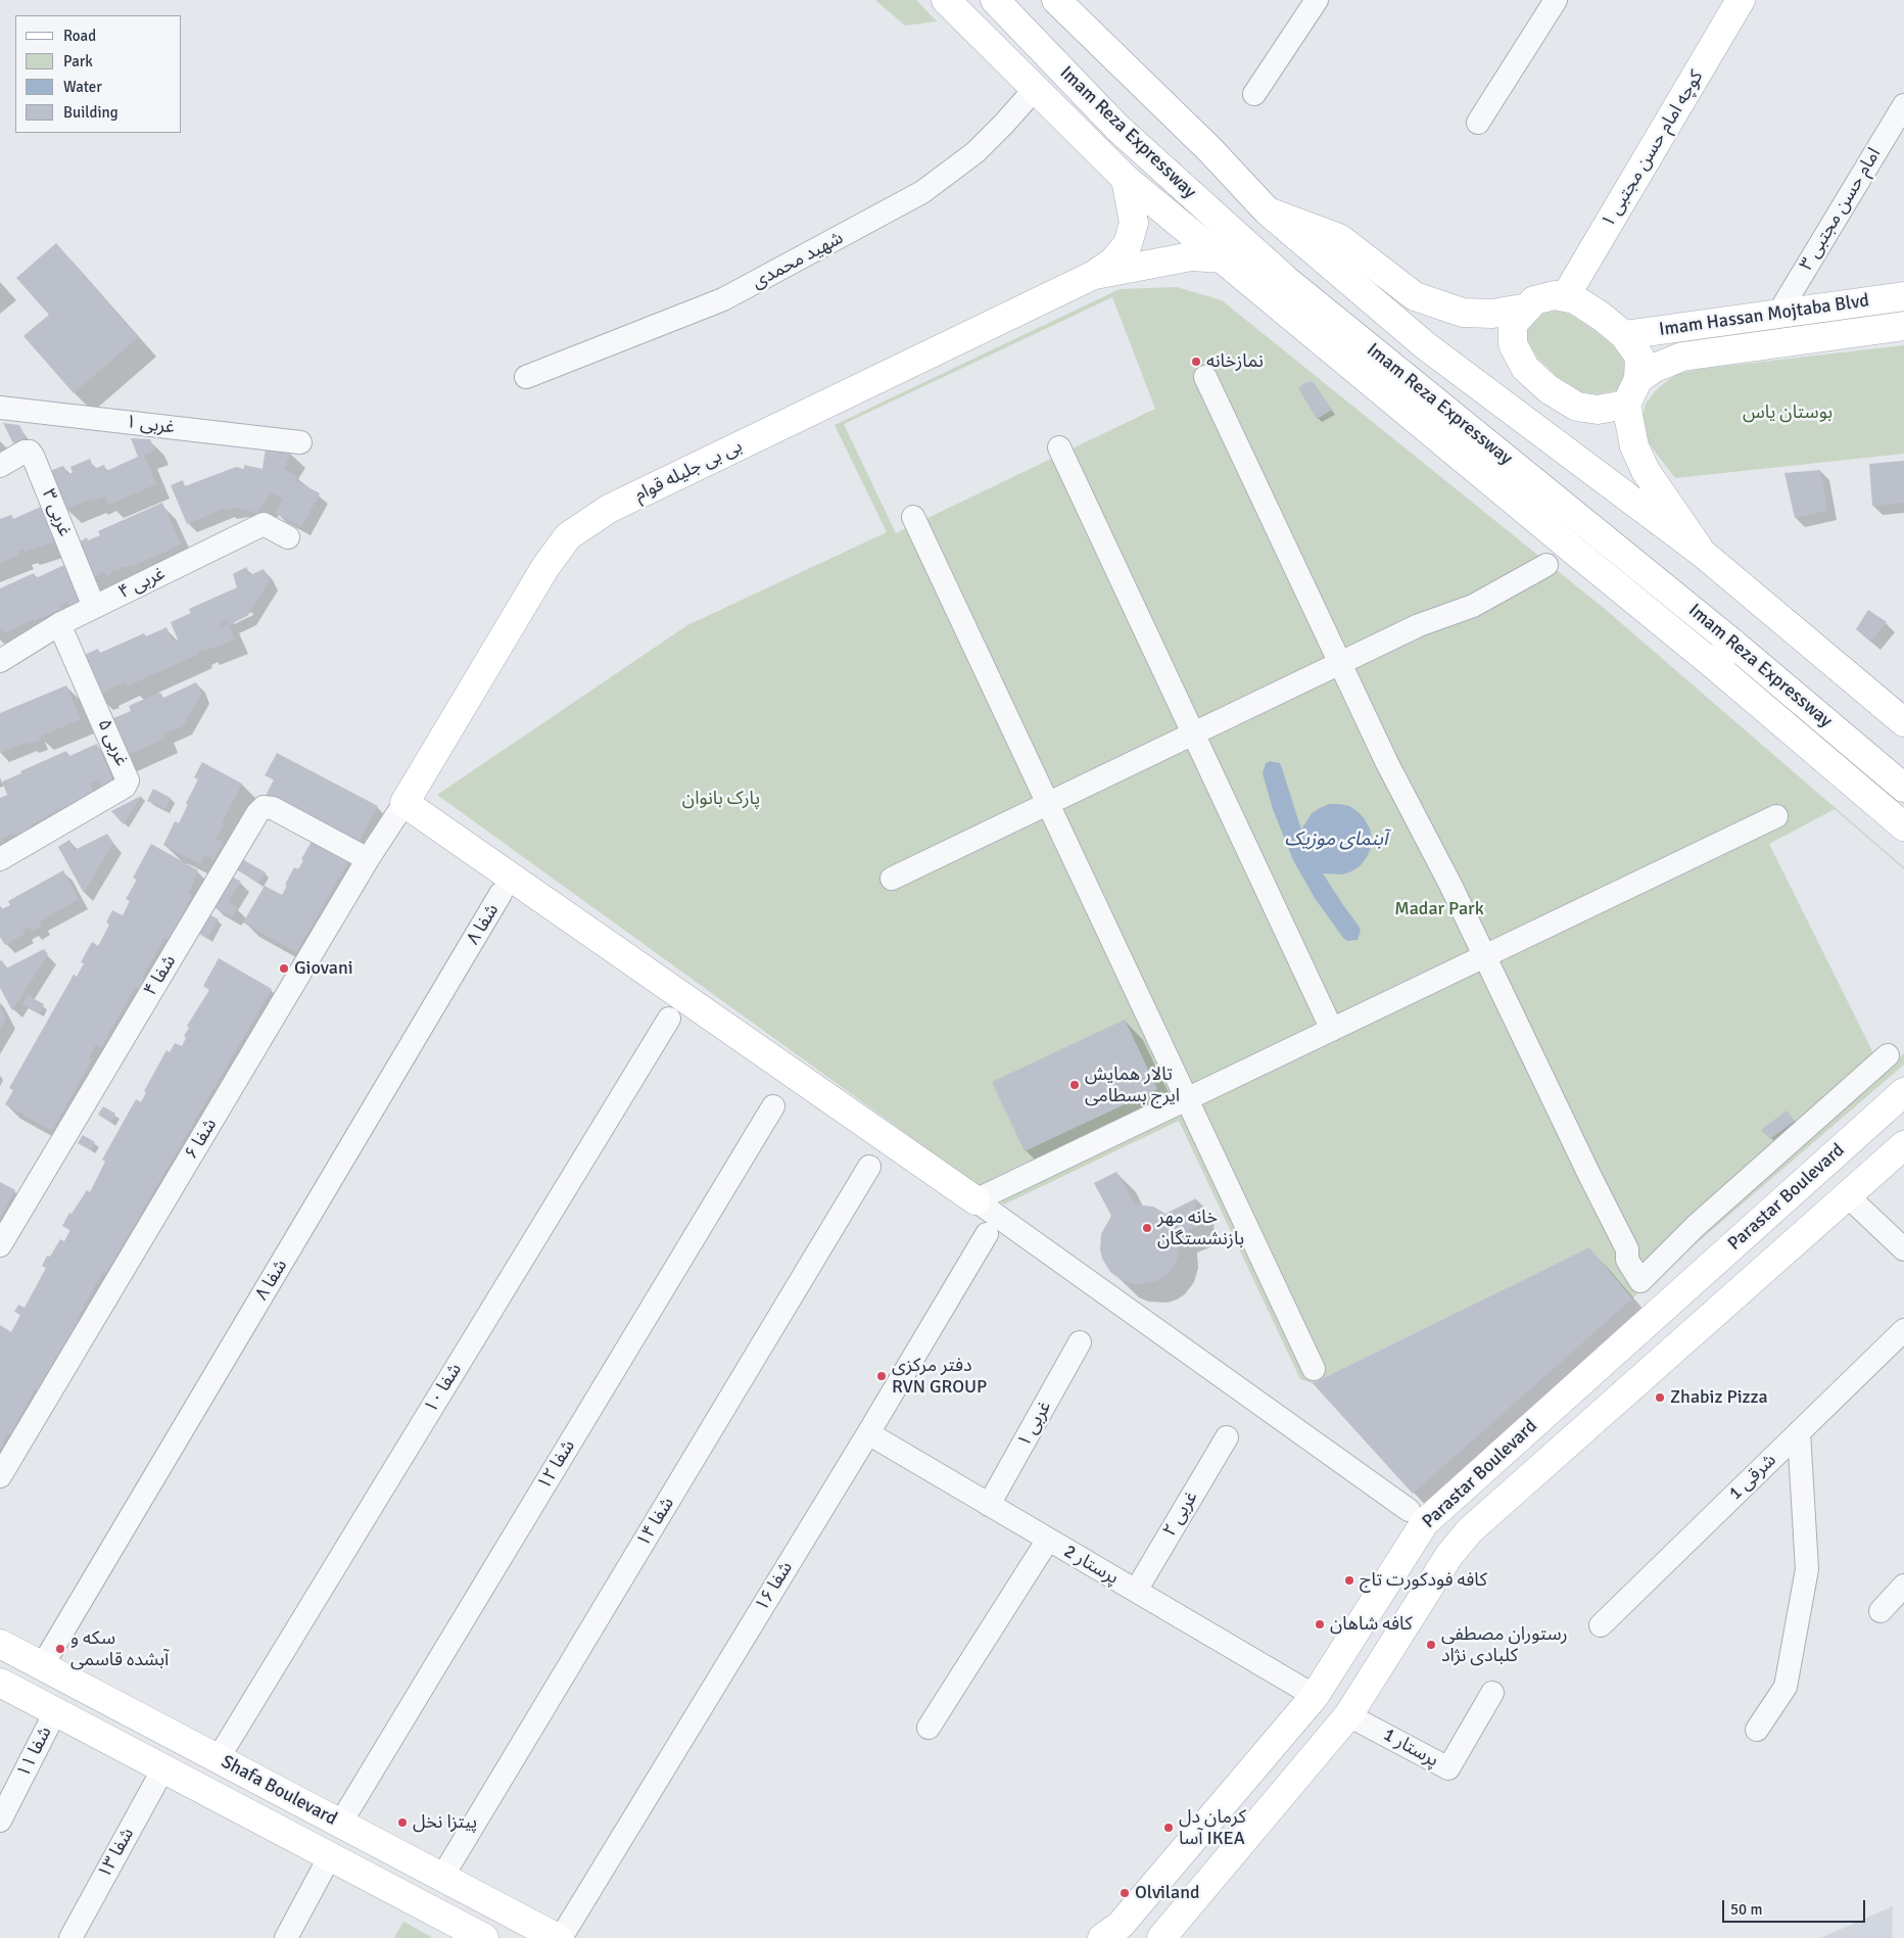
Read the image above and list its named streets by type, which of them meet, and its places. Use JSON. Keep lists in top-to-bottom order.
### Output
{
  "streets": {
    "main road": [
      "Imam Reza Expressway",
      "کوچه امام حسن مجتبی ۱",
      "Imam Hassan Mojtaba Blvd",
      "بی بی جلیله قوام",
      "Parastar Boulevard",
      "Shafa Boulevard"
    ],
    "street": [
      "امام حسن مجتبی ۳",
      "شهید محمدی",
      "غربی ۱",
      "غربی ۳",
      "غربی ۴",
      "غربی ۵",
      "شفا ۸",
      "شفا ۴",
      "شفا ۶",
      "شفا ۱۰",
      "۱ غربی",
      "شفا ۱۲",
      "شرقی 1",
      "۲ غربی",
      "شفا ۱۴",
      "پرستار 2",
      "شفا ۱۶",
      "پرستار 1",
      "شفا ۱۱",
      "شفا ۱۳"
    ]
  },
  "crossings": [
    ["کوچه امام حسن مجتبی ۱", "Imam Hassan Mojtaba Blvd"],
    ["امام حسن مجتبی ۳", "Imam Hassan Mojtaba Blvd"],
    ["بی بی جلیله قوام", "شفا ۶"],
    ["غربی ۳", "غربی ۴"],
    ["غربی ۴", "غربی ۵"],
    ["شفا ۸", "Shafa Boulevard"],
    ["شفا ۴", "شفا ۶"],
    ["Parastar Boulevard", "پرستار 2"],
    ["Parastar Boulevard", "پرستار 1"],
    ["شفا ۱۰", "Shafa Boulevard"],
    ["۱ غربی", "پرستار 2"],
    ["شفا ۱۲", "Shafa Boulevard"],
    ["۲ غربی", "پرستار 2"],
    ["شفا ۱۴", "Shafa Boulevard"],
    ["پرستار 2", "شفا ۱۶"],
    ["شفا ۱۶", "Shafa Boulevard"],
    ["شفا ۱۱", "Shafa Boulevard"],
    ["Shafa Boulevard", "شفا ۱۳"]
  ],
  "water": ["آبنمای موزیک"],
  "parks": ["بوستان یاس", "پارک بانوان", "Madar Park"],
  "places": [
    "نمازخانه",
    "Giovani",
    "تالار همایش ایرج بسطامی",
    "خانه مهر بازنشستگان",
    "دفتر مرکزی RVN GROUP",
    "Zhabiz Pizza",
    "کافه فودکورت تاج",
    "کافه شاهان",
    "رستوران مصطفی کلبادی نژاد",
    "سکه و آبشده قاسمی",
    "پیتزا نخل",
    "کرمان دل آسا IKEA",
    "Olviland"
  ],
  "legend": [
    "Road",
    "Park",
    "Water",
    "Building"
  ],
  "scale_bar": "50 m"
}
